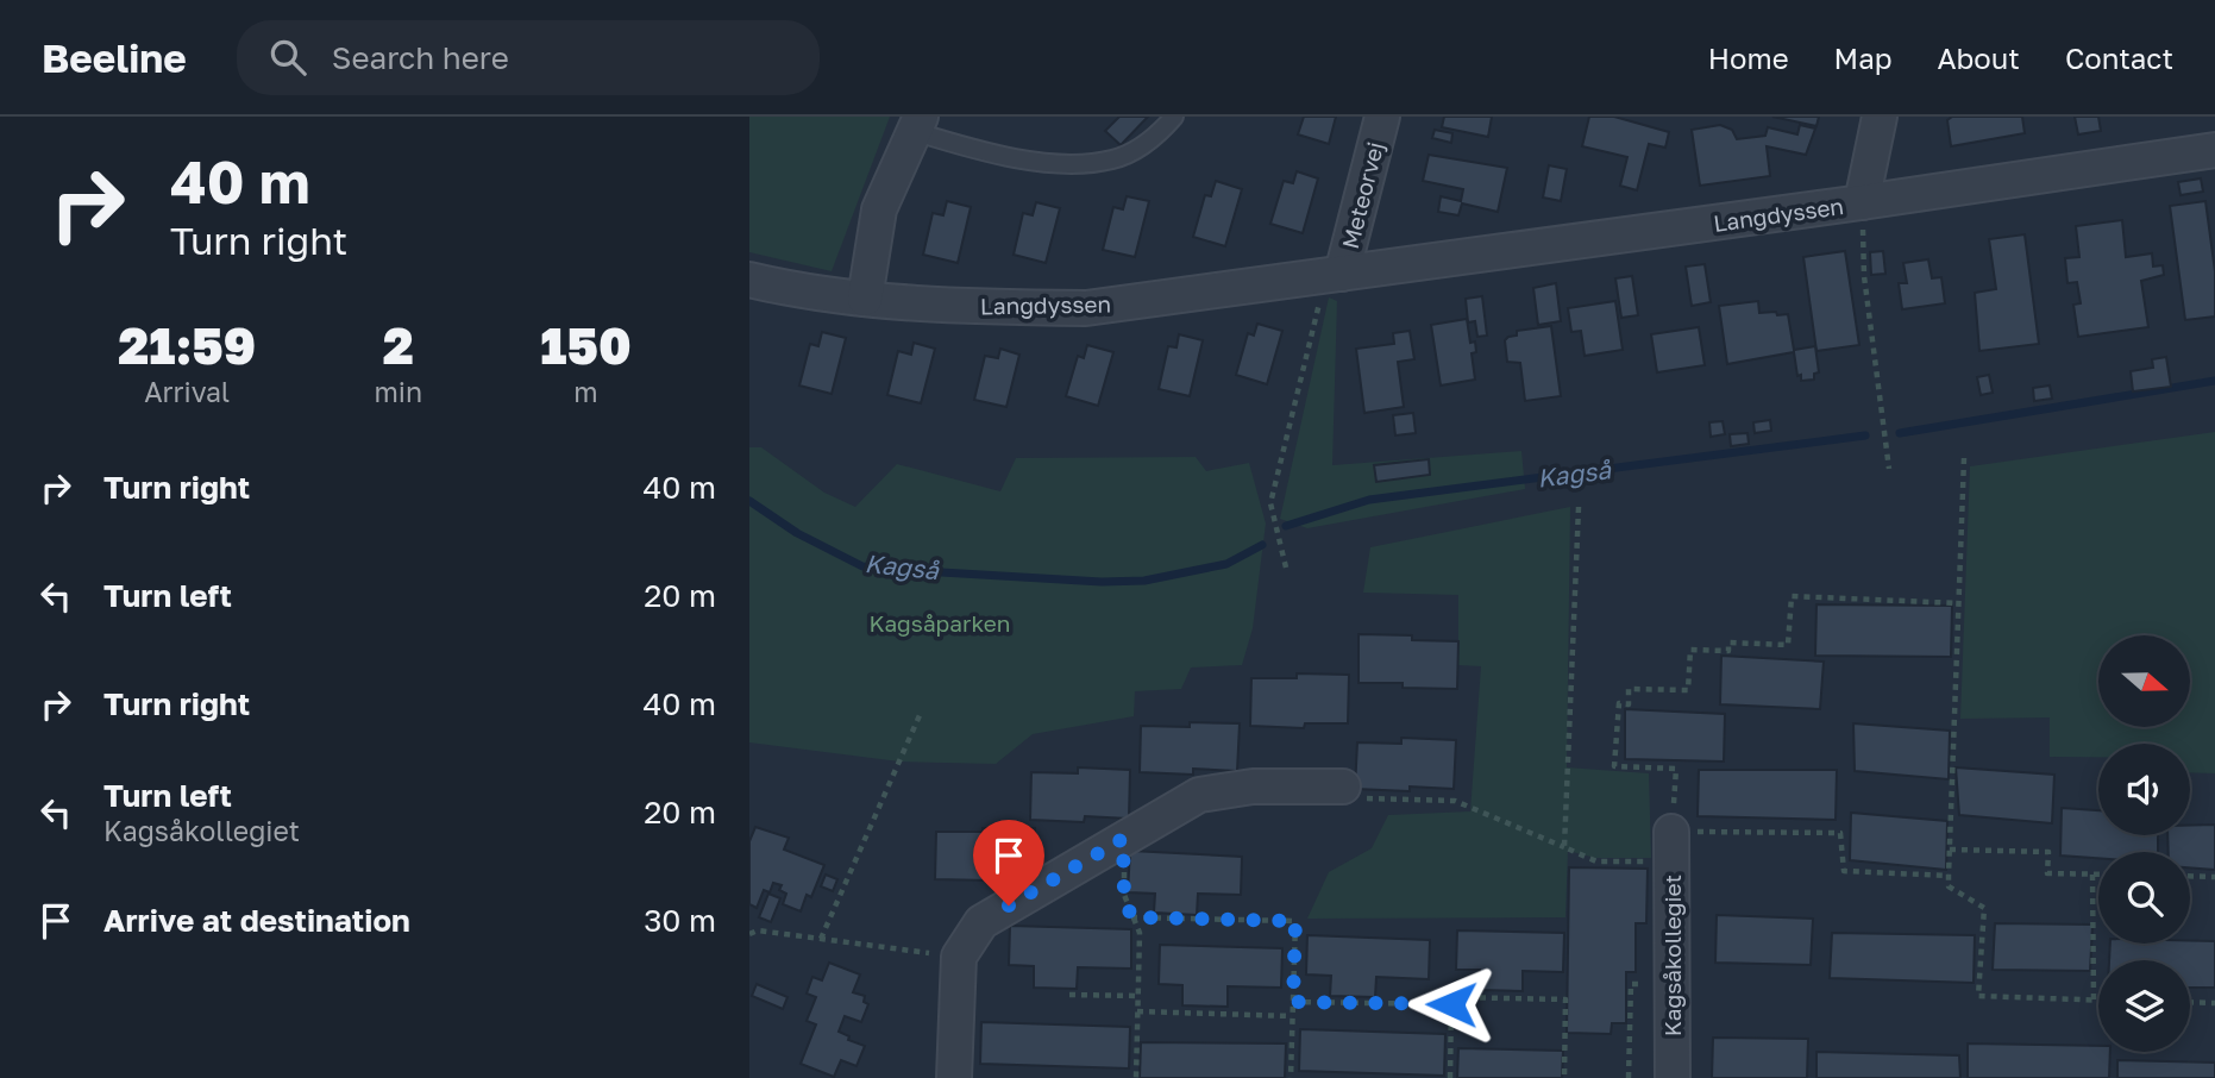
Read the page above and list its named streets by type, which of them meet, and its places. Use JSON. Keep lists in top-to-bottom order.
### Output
{
  "streets": {
    "street": ["Meteorvej", "Langdyssen", "Kagsåkollegiet"]
  },
  "crossings": [
    ["Meteorvej", "Langdyssen"]
  ],
  "water": ["Kagså"],
  "parks": ["Kagsåparken"],
  "north": "right",
  "page": {
    "header": "Beeline",
    "search": "Search here",
    "nav": [
      "Home",
      "Map",
      "About",
      "Contact"
    ],
    "turn": ["40 m", "Turn right"],
    "eta": [
      "21:59",
      "Arrival",
      "2",
      "min",
      "150",
      "m"
    ],
    "list": [
      {
        "name": "Turn right",
        "value": "40 m"
      },
      {
        "name": "Turn left",
        "value": "20 m"
      },
      {
        "name": "Turn right",
        "value": "40 m"
      },
      {
        "name": "Turn left",
        "note": "Kagsåkollegiet",
        "value": "20 m"
      },
      {
        "name": "Arrive at destination",
        "value": "30 m"
      }
    ]
  }
}
